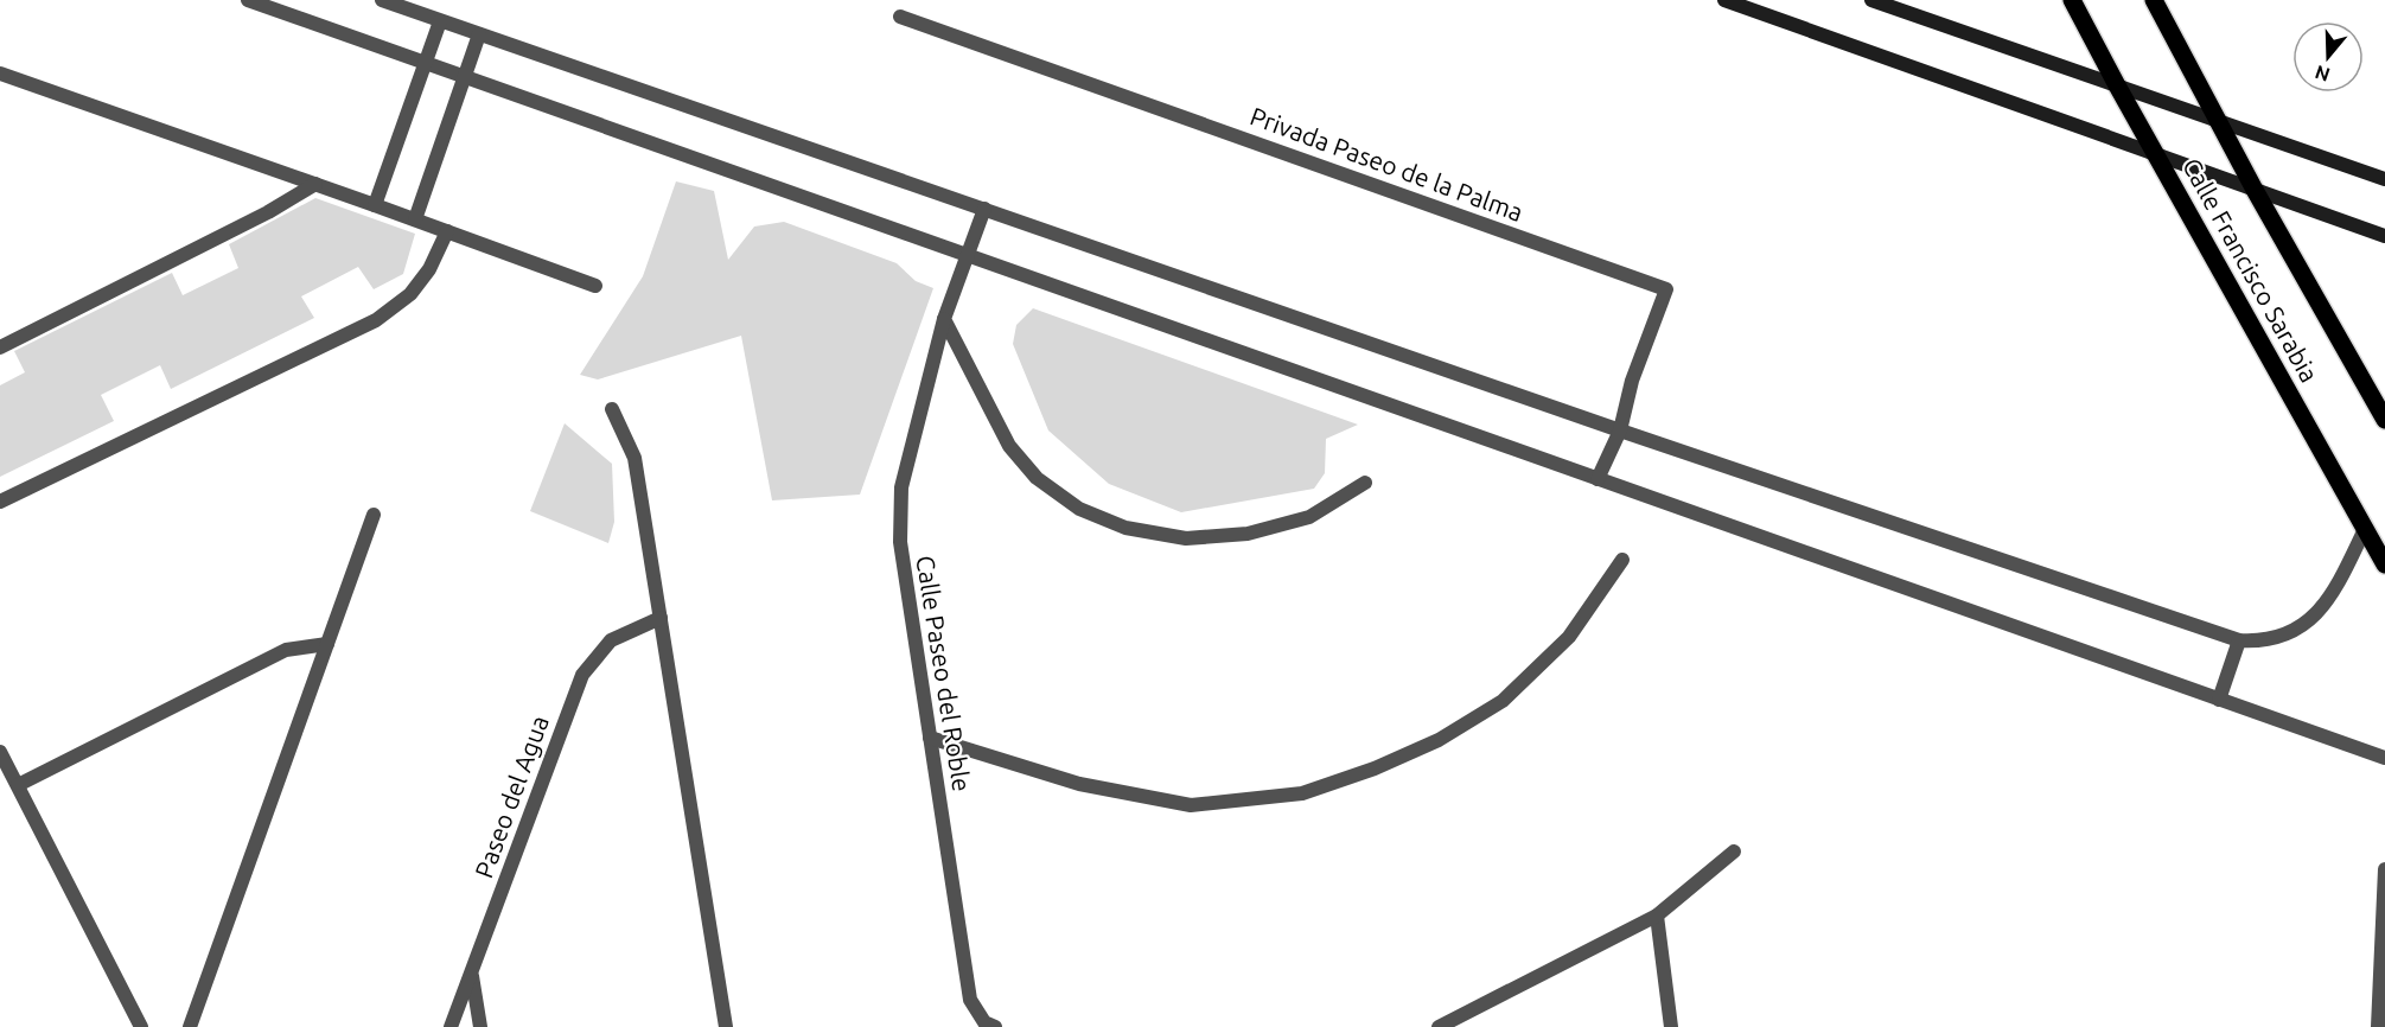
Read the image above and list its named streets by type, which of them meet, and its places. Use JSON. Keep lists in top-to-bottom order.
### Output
{
  "streets": {
    "main road": ["Calle Francisco Sarabia"],
    "street": ["Privada Paseo de la Palma", "Calle Paseo del Roble", "Paseo del Agua"]
  },
  "north": "bottom"
}
